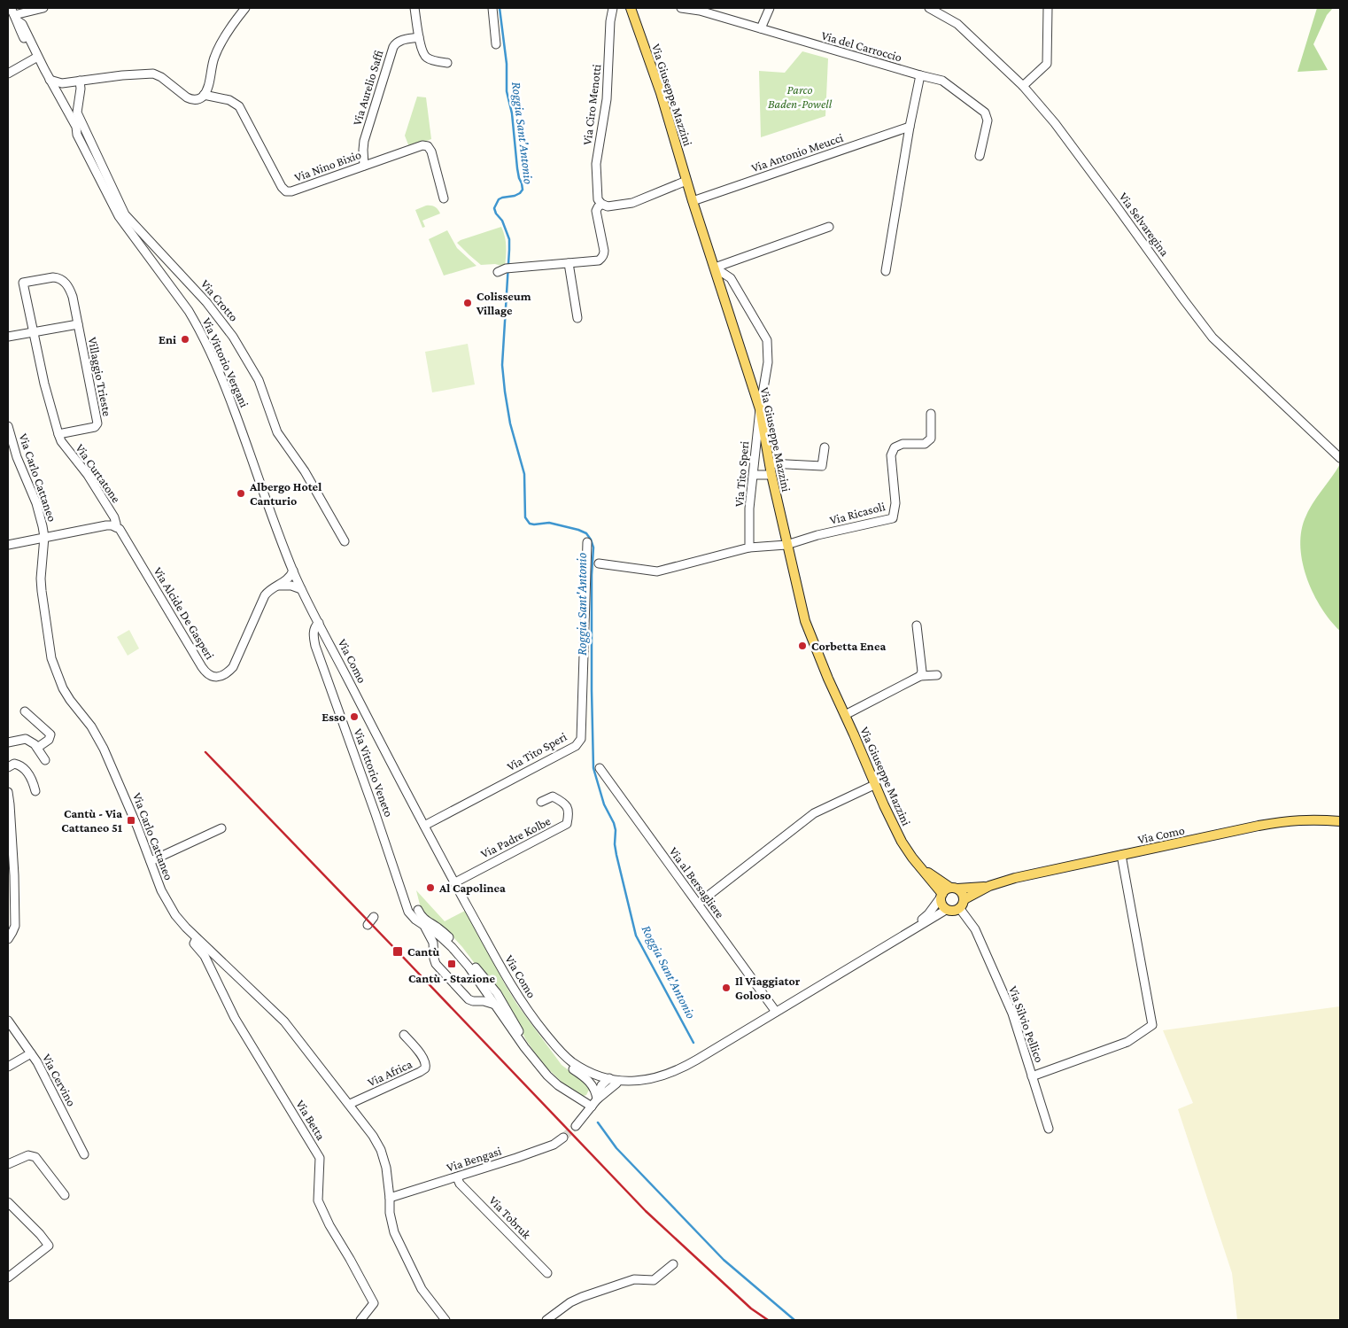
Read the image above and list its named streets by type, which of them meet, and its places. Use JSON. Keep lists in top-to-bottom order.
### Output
{
  "streets": {
    "main road": ["Via Giuseppe Mazzini", "Via Como"],
    "street": [
      "Via del Carroccio",
      "Via Aurelio Saffi",
      "Via Ciro Menotti",
      "Via Antonio Meucci",
      "Via Nino Bixio",
      "Via Selvaregina",
      "Via Crotto",
      "Via Vittorio Vergani",
      "Villaggio Trieste",
      "Via Curtatone",
      "Via Tito Speri",
      "Via Carlo Cattaneo",
      "Via Ricasoli",
      "Via Alcide De Gasperi",
      "Via Vittorio Veneto",
      "Via Padre Kolbe",
      "Via al Bersagliere",
      "Via Silvio Pellico",
      "Via Africa",
      "Via Cervino",
      "Via Betta",
      "Via Bengasi",
      "Via Tobruk"
    ]
  },
  "crossings": [
    ["Via Aurelio Saffi", "Via Nino Bixio"],
    ["Via Giuseppe Mazzini", "Via Antonio Meucci"],
    ["Via Giuseppe Mazzini", "Via Tito Speri"],
    ["Via Giuseppe Mazzini", "Via Ricasoli"],
    ["Via Giuseppe Mazzini", "Via Como"],
    ["Via Giuseppe Mazzini", "Via Silvio Pellico"],
    ["Via Vittorio Vergani", "Via Alcide De Gasperi"],
    ["Via Vittorio Vergani", "Via Como"],
    ["Villaggio Trieste", "Via Curtatone"],
    ["Via Curtatone", "Via Alcide De Gasperi"],
    ["Via Tito Speri", "Via Ricasoli"],
    ["Via Tito Speri", "Via Como"],
    ["Via Carlo Cattaneo", "Via Africa"],
    ["Via Carlo Cattaneo", "Via Betta"],
    ["Via Carlo Cattaneo", "Via Bengasi"],
    ["Via Alcide De Gasperi", "Via Como"],
    ["Via Como", "Via Vittorio Veneto"],
    ["Via Como", "Via Padre Kolbe"],
    ["Via Como", "Via al Bersagliere"],
    ["Via Como", "Via Silvio Pellico"],
    ["Via Bengasi", "Via Tobruk"]
  ],
  "water": ["Roggia Sant'Antonio"],
  "parks": ["Parco Baden-Powell"],
  "places": {
    "other": [
      "Colisseum Village",
      "Eni",
      "Albergo Hotel Canturio",
      "Corbetta Enea",
      "Esso",
      "Al Capolinea",
      "Il Viaggiator Goloso"
    ],
    "transit": ["Cantù - Via Cattaneo 51", "Cantù", "Cantù - Stazione"]
  }
}
